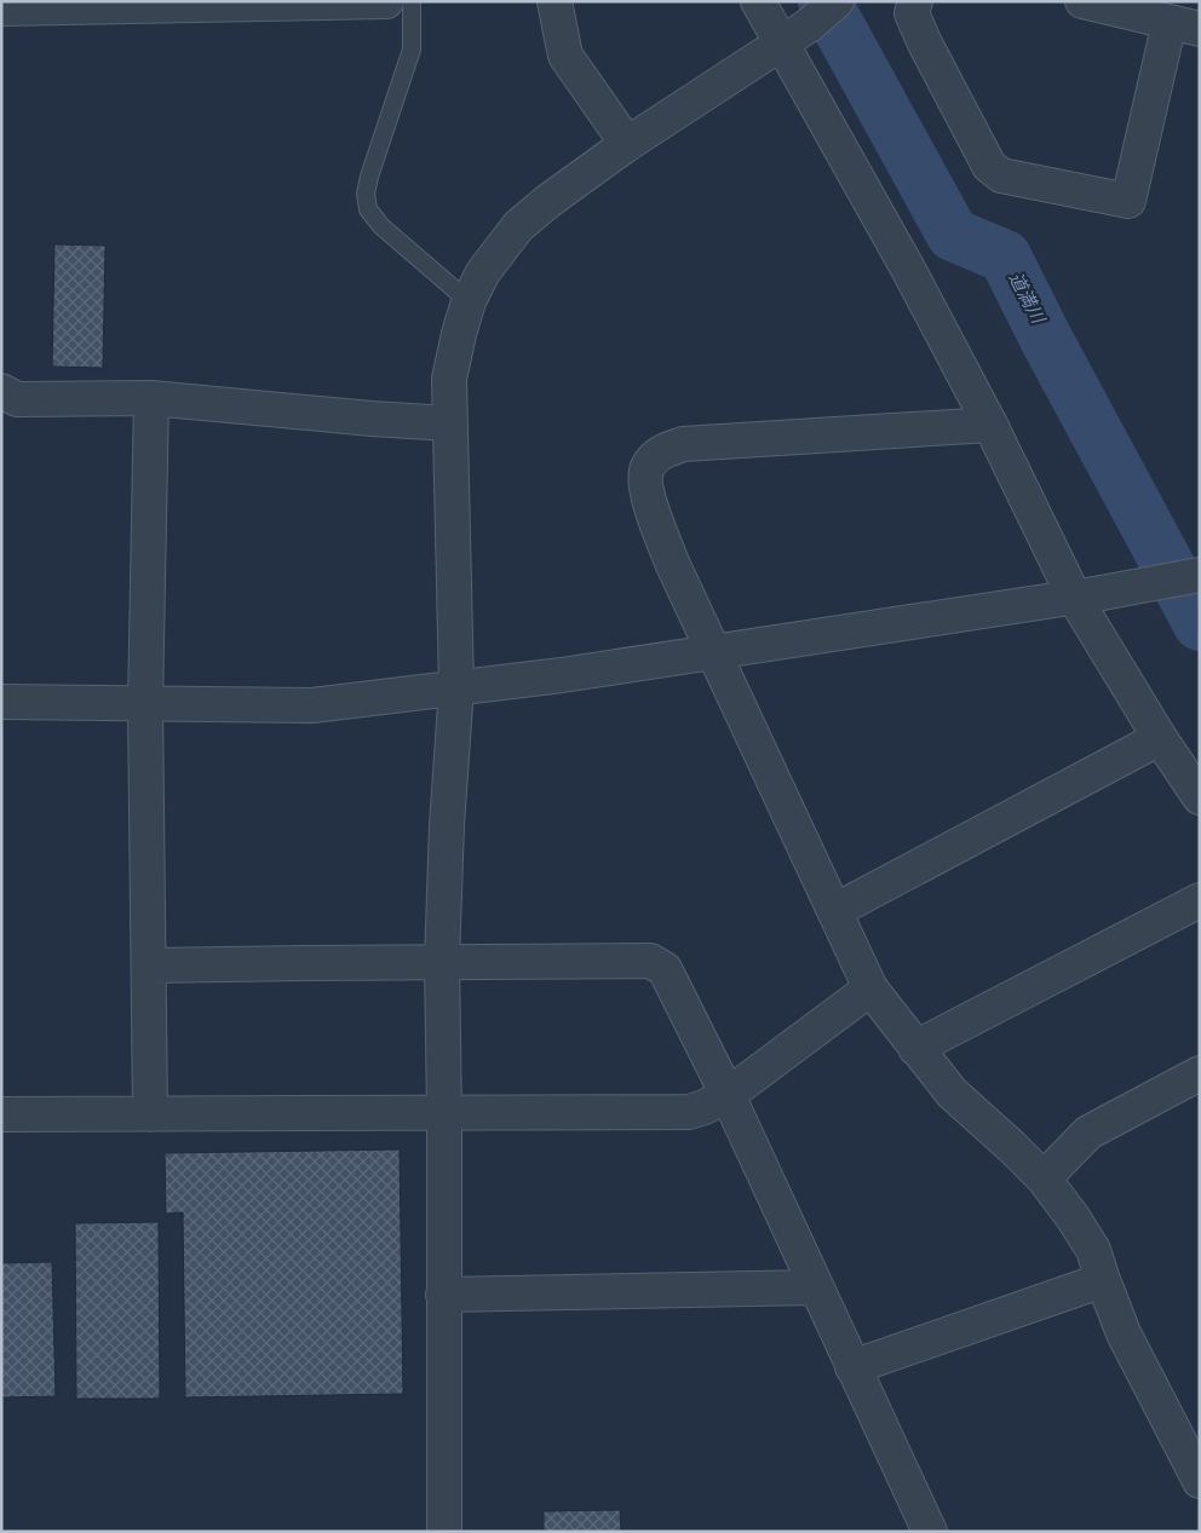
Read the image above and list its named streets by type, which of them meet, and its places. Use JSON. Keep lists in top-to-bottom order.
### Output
{
  "water": ["道満川"]
}
